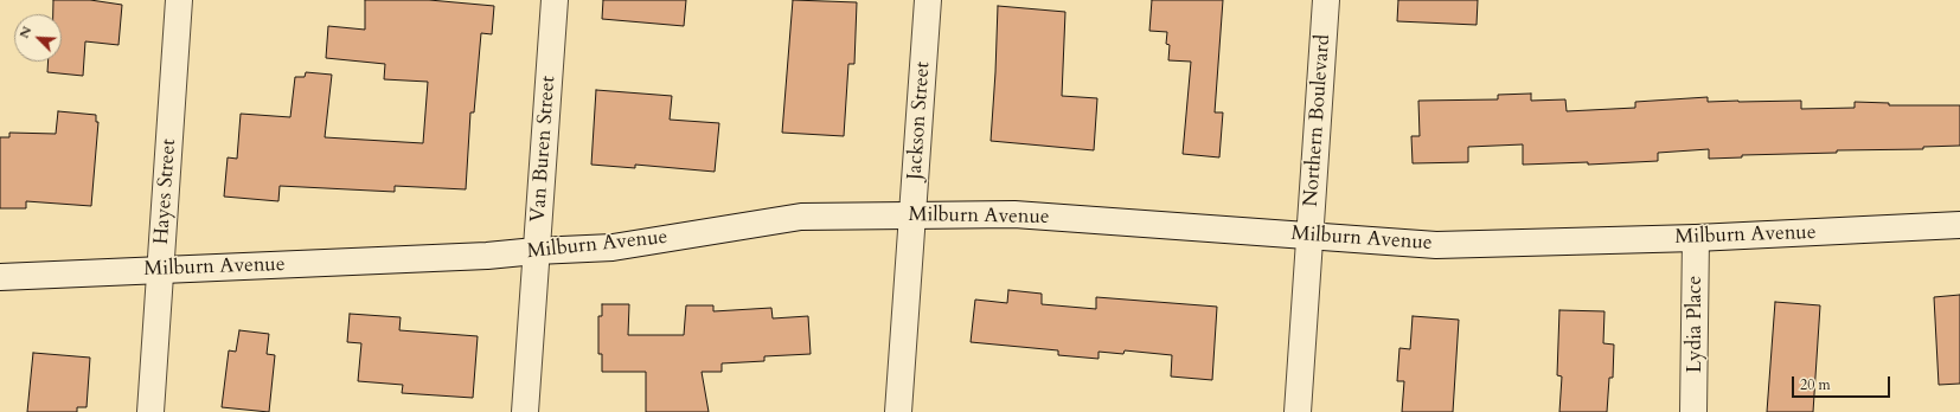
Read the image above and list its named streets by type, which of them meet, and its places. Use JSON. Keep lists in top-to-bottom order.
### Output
{
  "streets": {
    "main road": [
      "Jackson Street",
      "Northern Boulevard",
      "Van Buren Street",
      "Hayes Street",
      "Milburn Avenue",
      "Lydia Place"
    ]
  },
  "crossings": [
    ["Jackson Street", "Milburn Avenue"],
    ["Northern Boulevard", "Milburn Avenue"],
    ["Van Buren Street", "Milburn Avenue"],
    ["Hayes Street", "Milburn Avenue"],
    ["Milburn Avenue", "Lydia Place"]
  ],
  "scale_bar": "20 m",
  "north": "top left"
}
